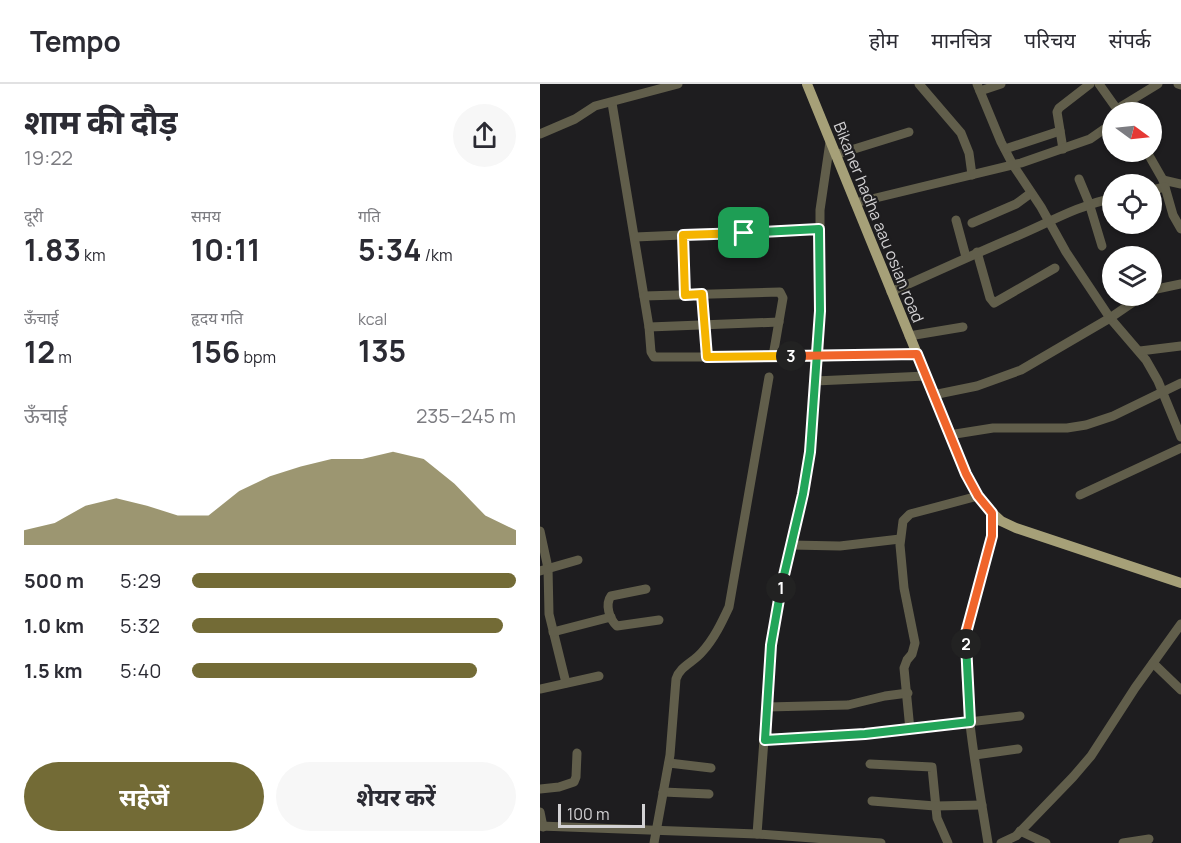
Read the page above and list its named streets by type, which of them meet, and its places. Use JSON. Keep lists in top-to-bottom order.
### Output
{
  "streets": {
    "main road": ["Bikaner hadha aau osian road"]
  },
  "scale_bar": "100 m",
  "north": "right",
  "page": {
    "header": "Tempo",
    "nav": [
      "होम",
      "मानचित्र",
      "परिचय",
      "संपर्क"
    ],
    "heading": ["शाम की दौड़", "19:22"],
    "stats": [
      ["दूरी", "1.83 km"],
      ["समय", "10:11"],
      ["गति", "5:34 /km"],
      ["ऊँचाई", "12 m"],
      ["हृदय गति", "156 bpm"],
      ["kcal", "135"]
    ],
    "pins": ["3", "1", "2"],
    "chart": ["ऊँचाई", "235–245 m"],
    "list": [
      {
        "name": "500 m",
        "note": "5:29"
      },
      {
        "name": "1.0 km",
        "note": "5:32"
      },
      {
        "name": "1.5 km",
        "note": "5:40"
      }
    ],
    "buttons": ["सहेजें", "शेयर करें"],
    "scale": "100 m"
  }
}
